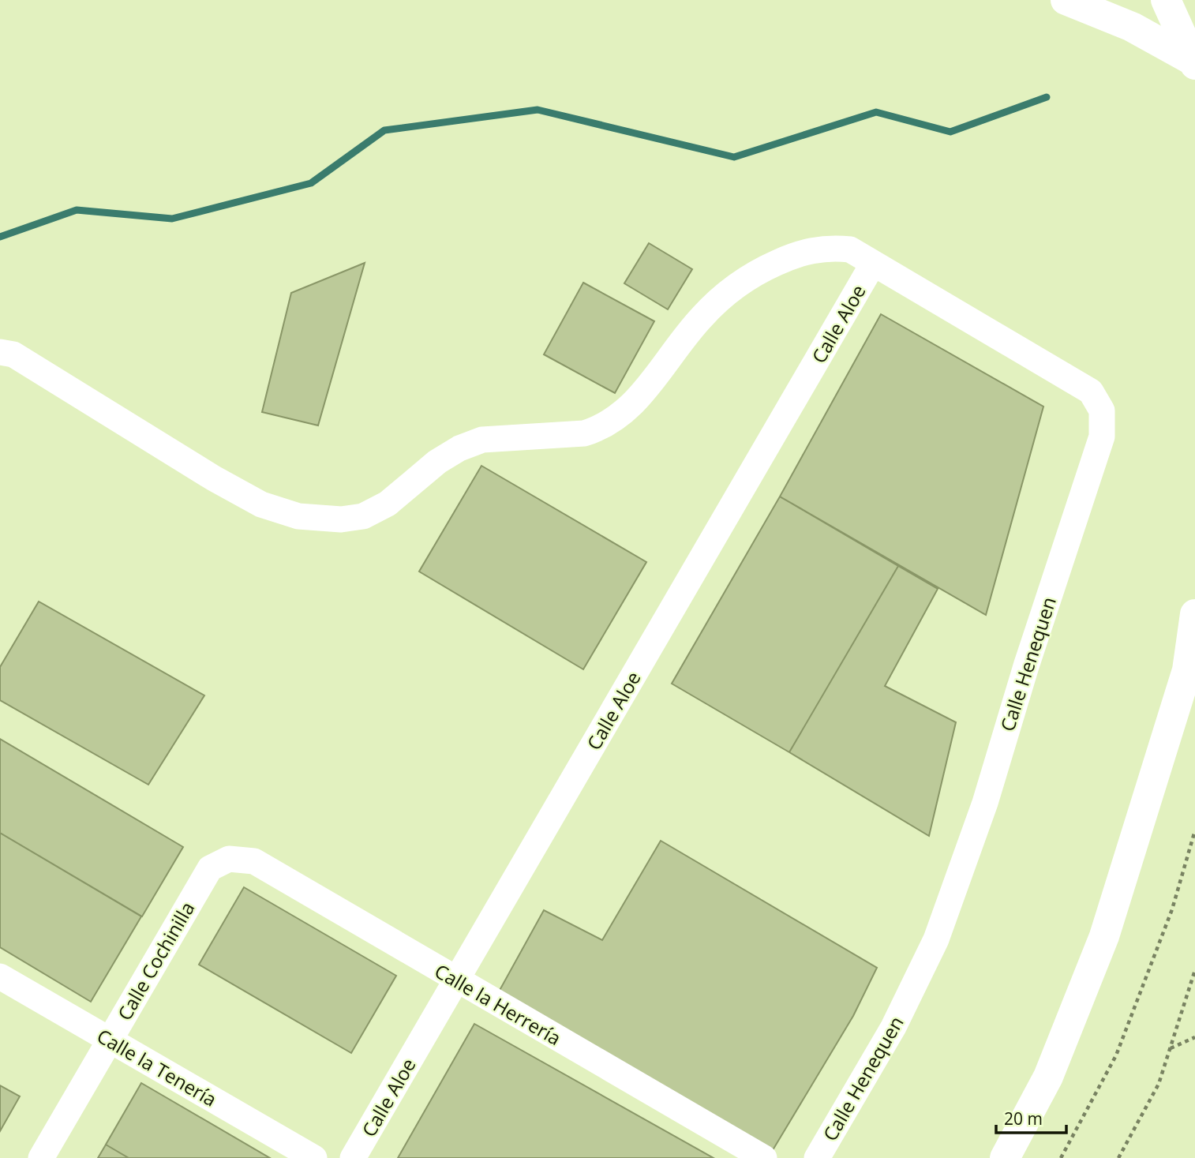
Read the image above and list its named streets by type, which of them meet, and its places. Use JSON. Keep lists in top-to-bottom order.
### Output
{
  "streets": {
    "street": [
      "Calle Aloe",
      "Calle Henequen",
      "Calle Cochinilla",
      "Calle la Herrería",
      "Calle la Tenería"
    ]
  },
  "crossings": [
    ["Calle Aloe", "Calle Henequen"],
    ["Calle Aloe", "Calle la Herrería"],
    ["Calle Cochinilla", "Calle la Herrería"],
    ["Calle Cochinilla", "Calle la Tenería"]
  ],
  "scale_bar": "20 m"
}
